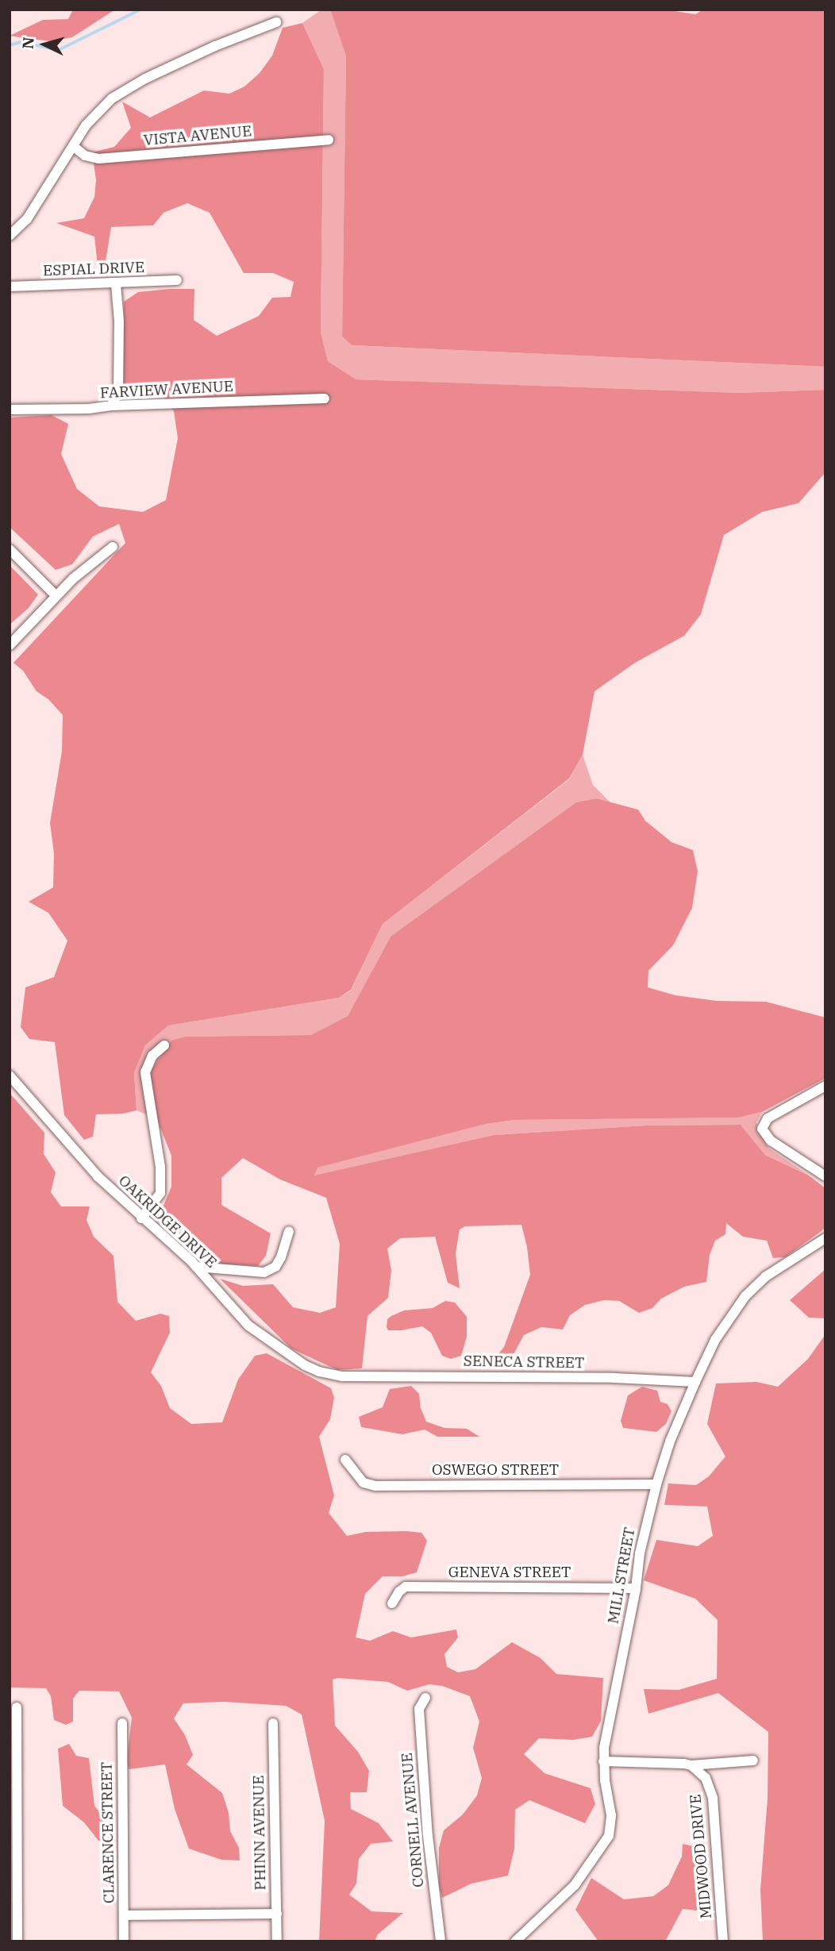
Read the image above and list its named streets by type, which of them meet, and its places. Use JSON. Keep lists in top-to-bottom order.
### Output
{
  "streets": {
    "street": [
      "VISTA AVENUE",
      "ESPIAL DRIVE",
      "FARVIEW AVENUE",
      "OAKRIDGE DRIVE",
      "SENECA STREET",
      "OSWEGO STREET",
      "GENEVA STREET",
      "MILL STREET",
      "CORNELL AVENUE",
      "CLARENCE STREET",
      "PHINN AVENUE",
      "MIDWOOD DRIVE"
    ]
  },
  "crossings": [
    ["OAKRIDGE DRIVE", "SENECA STREET"],
    ["SENECA STREET", "MILL STREET"],
    ["OSWEGO STREET", "MILL STREET"],
    ["GENEVA STREET", "MILL STREET"]
  ],
  "north": "left"
}
